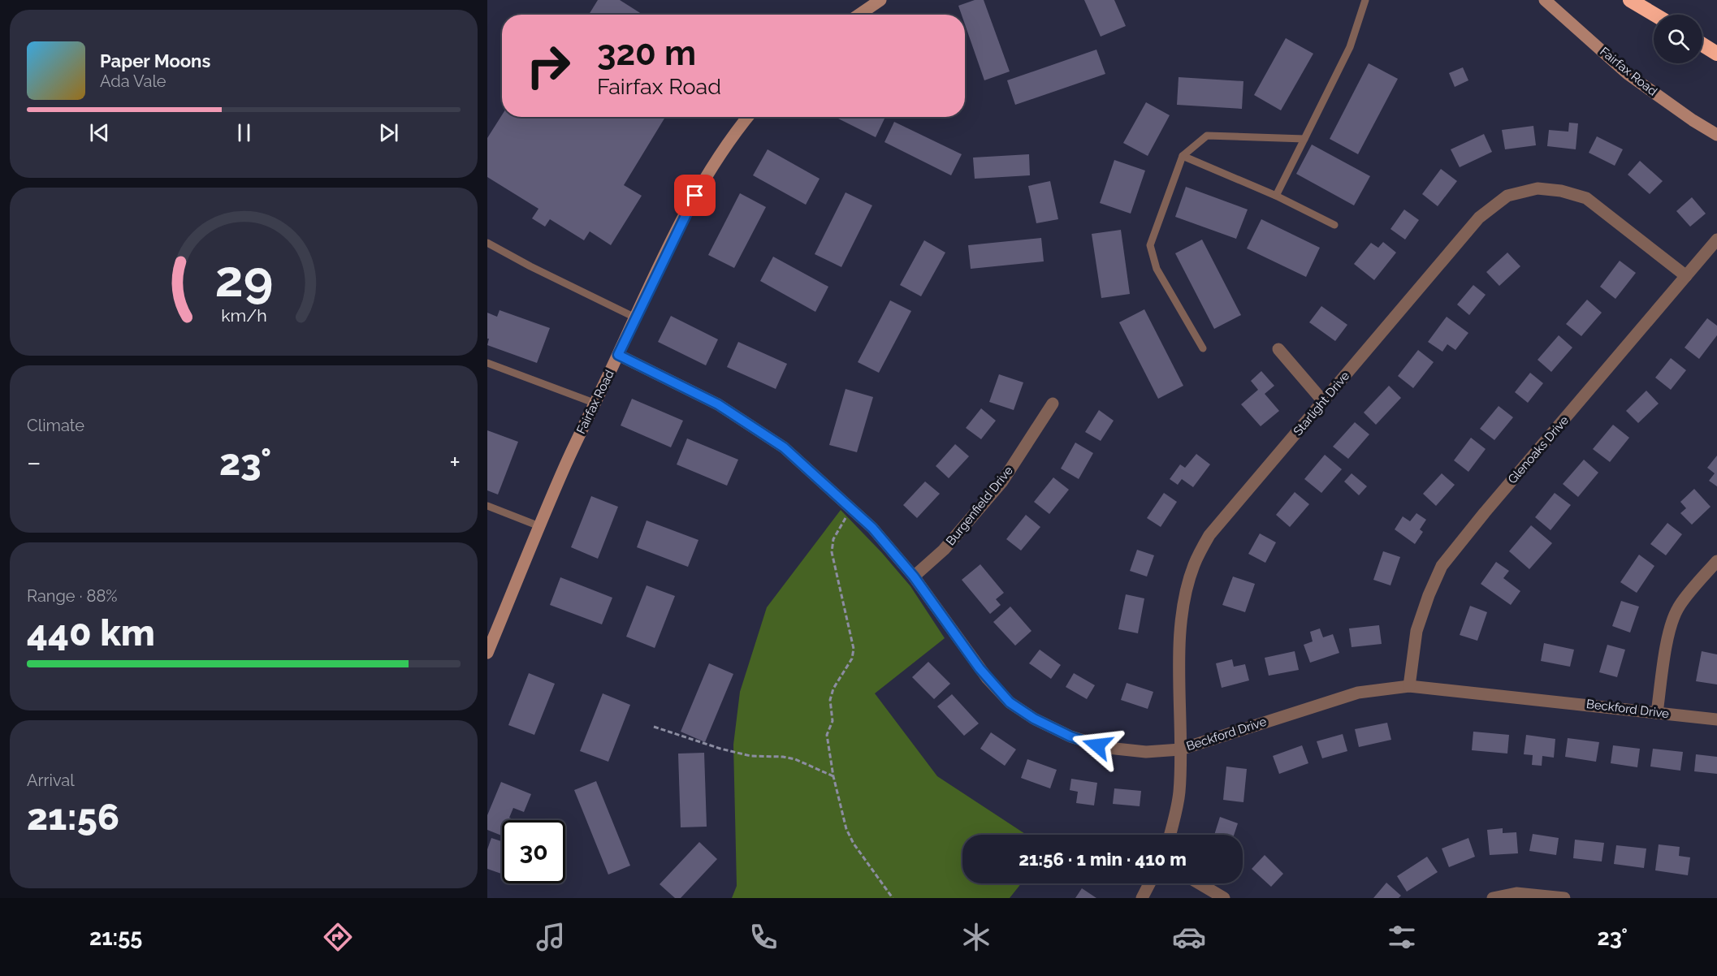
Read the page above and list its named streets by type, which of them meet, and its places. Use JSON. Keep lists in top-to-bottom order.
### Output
{
  "streets": {
    "street": [
      "Fairfax Road",
      "Starlight Drive",
      "Glenoaks Drive",
      "Burgenfield Drive",
      "Beckford Drive"
    ]
  },
  "crossings": [
    ["Fairfax Road", "Beckford Drive"],
    ["Starlight Drive", "Glenoaks Drive"],
    ["Starlight Drive", "Beckford Drive"],
    ["Glenoaks Drive", "Beckford Drive"],
    ["Burgenfield Drive", "Beckford Drive"]
  ],
  "page": {
    "turn": ["320 m", "Fairfax Road"],
    "song": ["Paper Moons", "Ada Vale"],
    "tile": [
      "Climate",
      ["Range · 88%", "440 km"],
      ["Arrival", "21:56"]
    ],
    "heat": ["−", "23°", "+"],
    "limit": "30",
    "trip": "21:56 · 1 min · 410 m",
    "tabs": ["21:55", "23°"],
    "gauge": ["29", "km/h"]
  }
}
